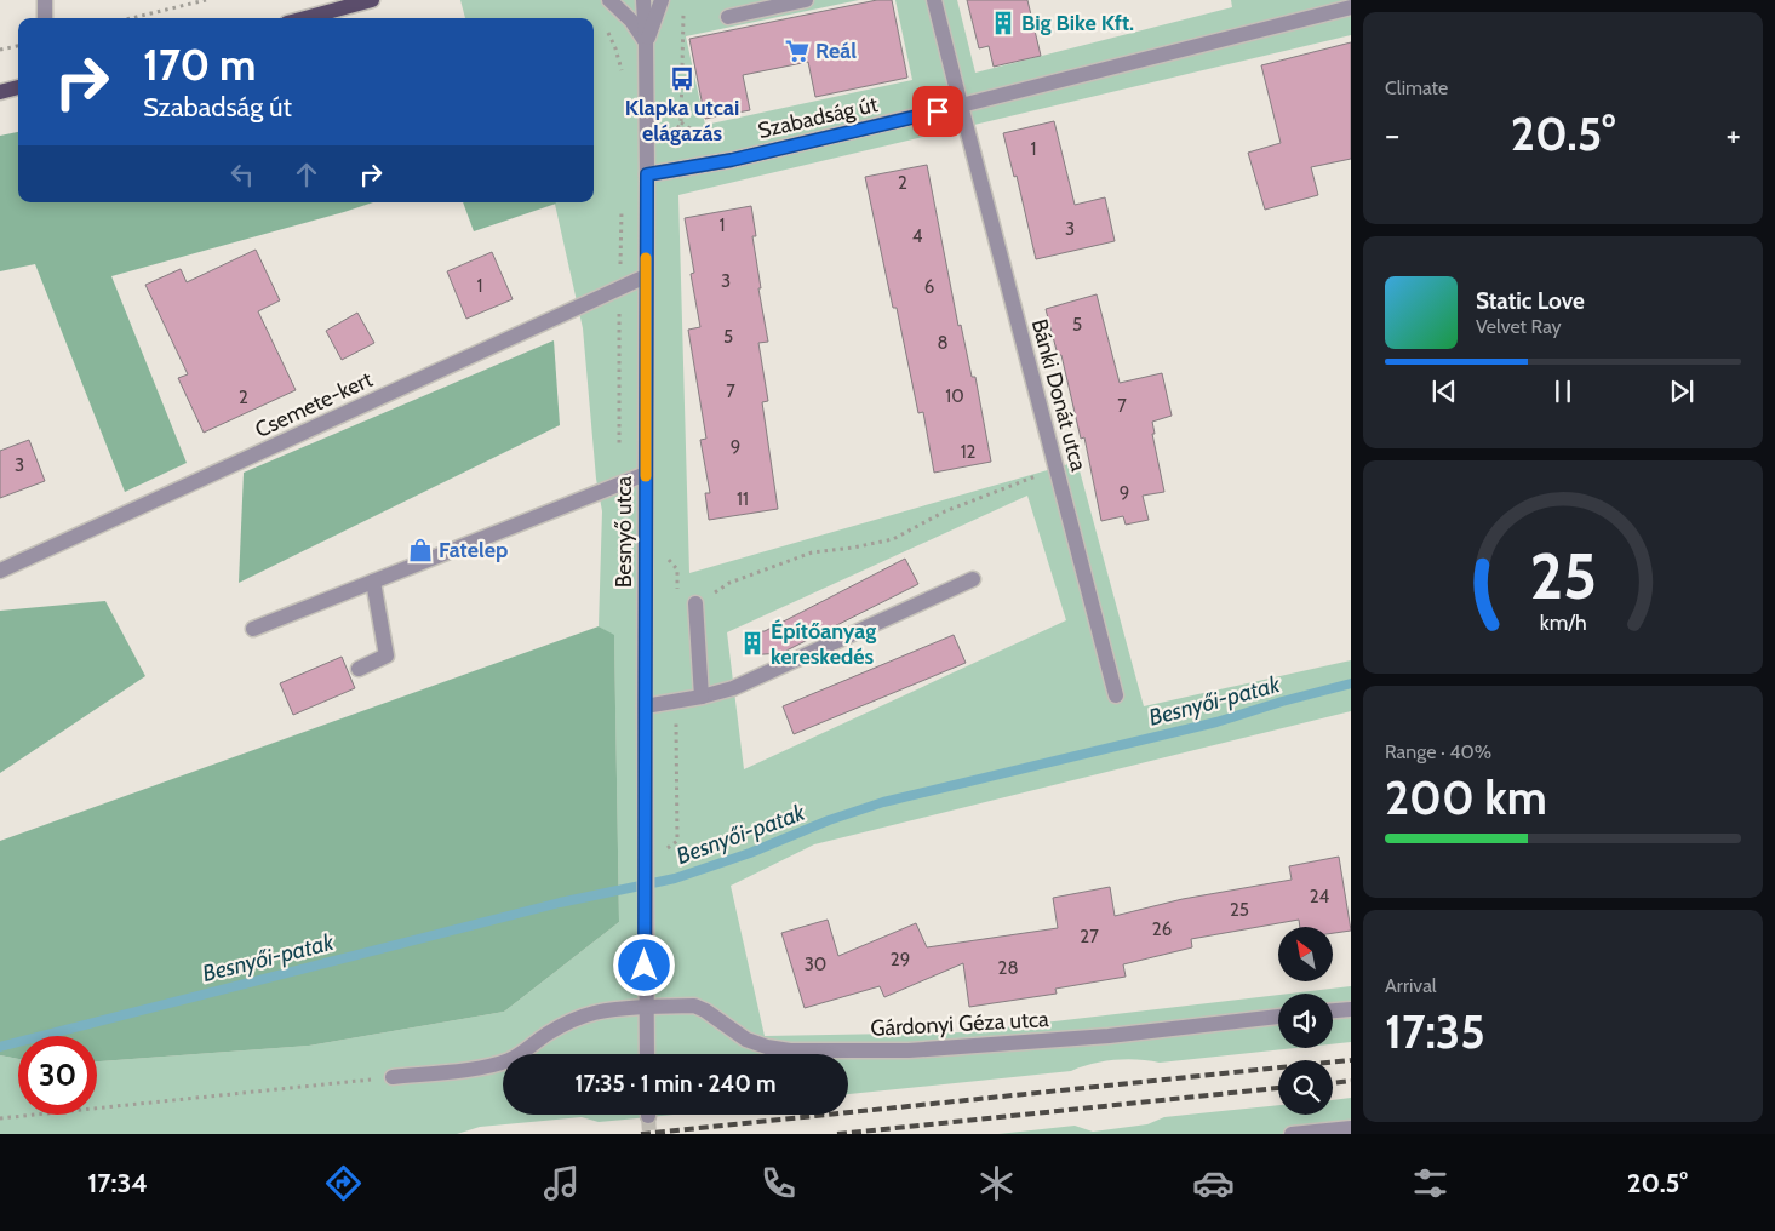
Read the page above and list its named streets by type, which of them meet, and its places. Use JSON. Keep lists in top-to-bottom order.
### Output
{
  "streets": {
    "street": [
      "Szabadság út",
      "Bánki Donát utca",
      "Csemete-kert",
      "Besnyő utca",
      "Gárdonyi Géza utca"
    ]
  },
  "crossings": [
    ["Szabadság út", "Bánki Donát utca"],
    ["Szabadság út", "Besnyő utca"],
    ["Csemete-kert", "Besnyő utca"],
    ["Besnyő utca", "Gárdonyi Géza utca"]
  ],
  "water": ["Besnyői-patak"],
  "places": {
    "building": ["Big Bike Kft.", "Építőanyag kereskedés"],
    "supermarket": ["Reál"],
    "bus stop": ["Klapka utcai elágazás"],
    "shop": ["Fatelep"]
  },
  "house_numbers": [
    "1",
    "2",
    "1",
    "3",
    "4",
    "3",
    "1",
    "6",
    "5",
    "5",
    "8",
    "7",
    "10",
    "2",
    "7",
    "9",
    "12",
    "3",
    "9",
    "11",
    "24",
    "25",
    "26",
    "27",
    "29",
    "30",
    "28"
  ],
  "north": "top left",
  "page": {
    "tile": [
      "Climate",
      ["Range · 40%", "200 km"],
      ["Arrival", "17:35"]
    ],
    "turn": ["170 m", "Szabadság út"],
    "heat": ["−", "20.5°", "+"],
    "song": ["Static Love", "Velvet Ray"],
    "limit": "30",
    "trip": "17:35 · 1 min · 240 m",
    "tabs": ["17:34", "20.5°"],
    "gauge": ["25", "km/h"]
  }
}
